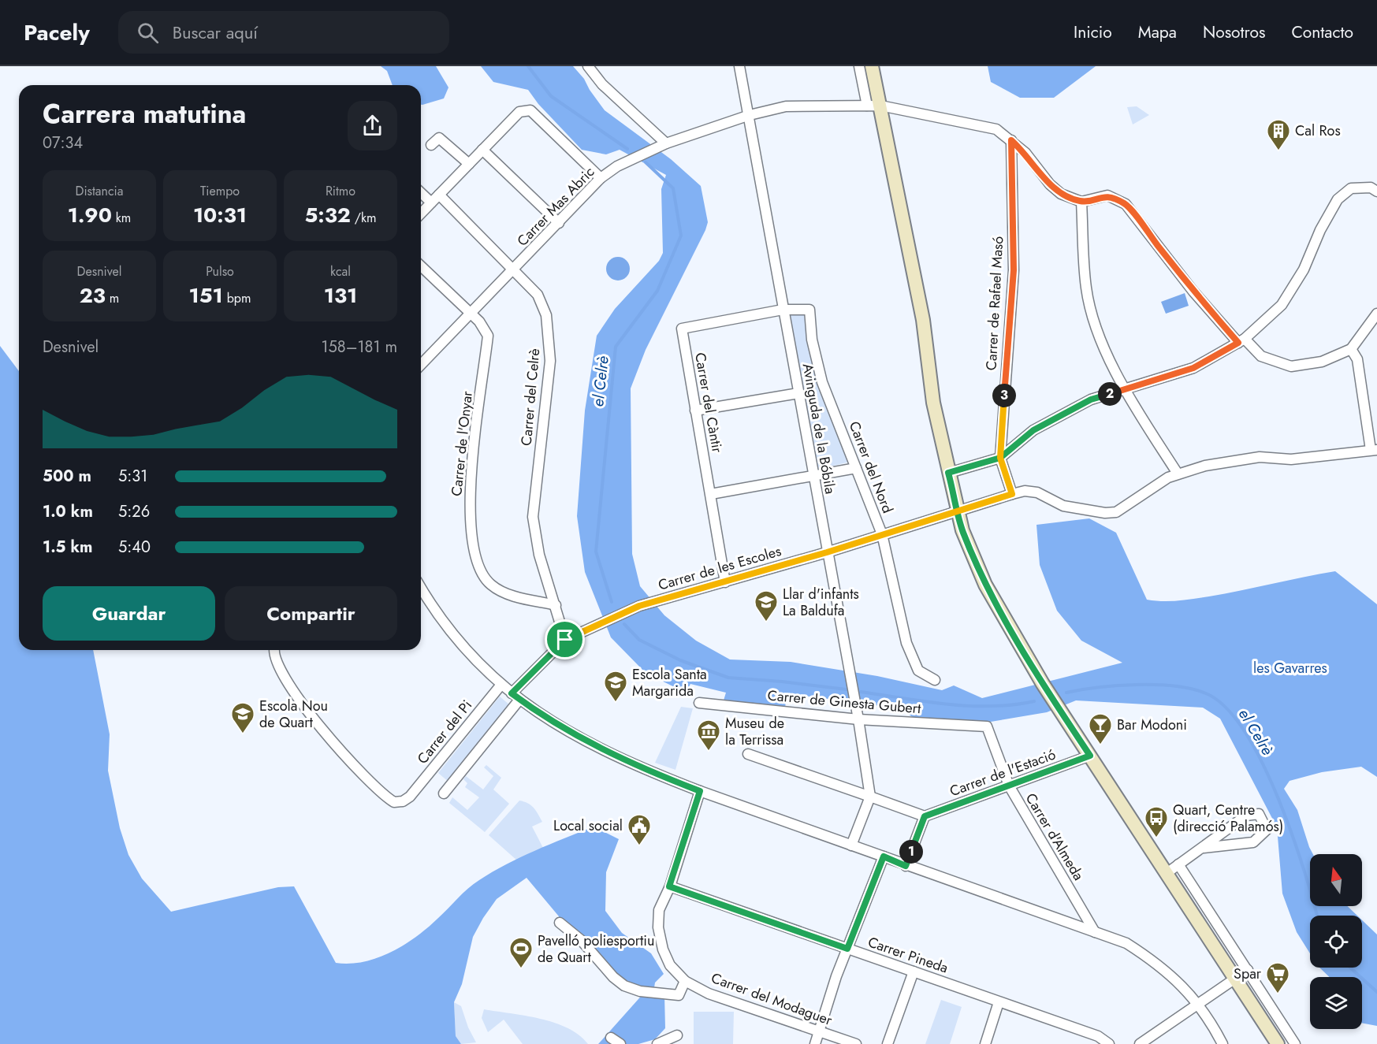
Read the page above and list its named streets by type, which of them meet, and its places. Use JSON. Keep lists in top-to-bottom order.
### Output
{
  "streets": {
    "street": [
      "Carrer Mas Abric",
      "Carrer de Rafael Masó",
      "Carrer del Celrè",
      "Carrer del Càntir",
      "Avinguda de la Bóbila",
      "Carrer de l'Onyar",
      "Carrer del Nord",
      "Carrer de les Escoles",
      "Carrer de Ginesta Gubert",
      "Carrer del Pi",
      "Carrer de l'Estació",
      "Carrer d'Almeda",
      "Carrer Pineda",
      "Carrer del Modaguer"
    ]
  },
  "crossings": [
    ["Carrer Mas Abric", "Carrer de Rafael Masó"],
    ["Carrer Mas Abric", "Carrer del Celrè"],
    ["Carrer Mas Abric", "Avinguda de la Bóbila"],
    ["Carrer Mas Abric", "Carrer de l'Onyar"],
    ["Carrer de Rafael Masó", "Carrer de les Escoles"],
    ["Carrer del Celrè", "Carrer de l'Onyar"],
    ["Carrer del Celrè", "Carrer de les Escoles"],
    ["Carrer del Càntir", "Avinguda de la Bóbila"],
    ["Carrer del Càntir", "Carrer del Nord"],
    ["Carrer del Càntir", "Carrer de les Escoles"],
    ["Avinguda de la Bóbila", "Carrer del Nord"],
    ["Avinguda de la Bóbila", "Carrer de les Escoles"],
    ["Avinguda de la Bóbila", "Carrer de Ginesta Gubert"],
    ["Carrer del Nord", "Carrer de les Escoles"],
    ["Carrer de Ginesta Gubert", "Carrer d'Almeda"],
    ["Carrer de l'Estació", "Carrer d'Almeda"],
    ["Carrer Pineda", "Carrer del Modaguer"]
  ],
  "water": ["el Celrè"],
  "parks": ["les Gavarres"],
  "places": {
    "building": ["Cal Ros"],
    "school or university": ["Llar d'infants La Baldufa", "Escola Santa Margarida", "Escola Nou de Quart"],
    "bar": ["Bar Modoni"],
    "museum": ["Museu de la Terrissa"],
    "bus stop": ["Quart, Centre (direcció Palamós)"],
    "public building": ["Local social"],
    "sports": ["Pavelló poliesportiu de Quart"],
    "supermarket": ["Spar"]
  },
  "north": "top",
  "page": {
    "header": "Pacely",
    "search": "Buscar aquí",
    "nav": [
      "Inicio",
      "Mapa",
      "Nosotros",
      "Contacto"
    ],
    "heading": ["Carrera matutina", "07:34"],
    "stats": [
      ["Distancia", "1.90 km"],
      ["Tiempo", "10:31"],
      ["Ritmo", "5:32 /km"],
      ["Desnivel", "23 m"],
      ["Pulso", "151 bpm"],
      ["kcal", "131"]
    ],
    "chart": ["Desnivel", "158–181 m"],
    "pins": ["2", "3", "1"],
    "list": [
      {
        "name": "500 m",
        "note": "5:31"
      },
      {
        "name": "1.0 km",
        "note": "5:26"
      },
      {
        "name": "1.5 km",
        "note": "5:40"
      }
    ],
    "buttons": ["Guardar", "Compartir"]
  }
}
